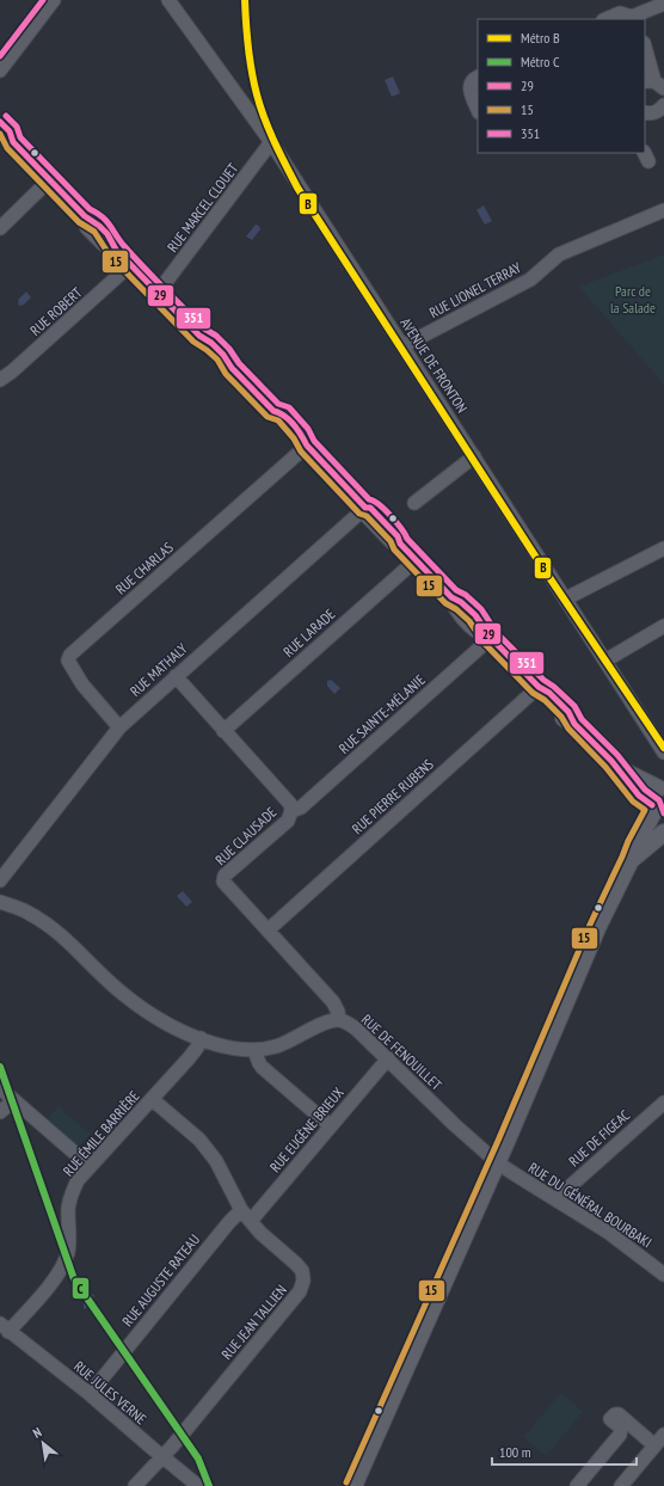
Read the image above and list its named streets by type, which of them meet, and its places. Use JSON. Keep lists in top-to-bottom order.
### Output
{
  "streets": {
    "street": [
      "RUE MARCEL CLOUET",
      "RUE LIONEL TERRAY",
      "RUE ROBERT",
      "AVENUE DE FRONTON",
      "RUE CHARLAS",
      "RUE LARADE",
      "RUE MATHALY",
      "RUE SAINTE-MÉLANIE",
      "RUE PIERRE RUBENS",
      "RUE CLAUSADE",
      "RUE DE FENOUILLET",
      "RUE EUGÈNE BRIEUX",
      "RUE ÉMILE BARRIÈRE",
      "RUE DE FIGEAC",
      "RUE DU GÉNÉRAL BOURBAKI",
      "RUE AUGUSTE RATEAU",
      "RUE JEAN TALLIEN",
      "RUE JULES VERNE"
    ]
  },
  "crossings": [
    ["RUE MARCEL CLOUET", "AVENUE DE FRONTON"],
    ["RUE LIONEL TERRAY", "AVENUE DE FRONTON"],
    ["RUE CHARLAS", "RUE MATHALY"],
    ["RUE LARADE", "RUE CLAUSADE"],
    ["RUE MATHALY", "RUE CLAUSADE"],
    ["RUE SAINTE-MÉLANIE", "RUE CLAUSADE"],
    ["RUE PIERRE RUBENS", "RUE CLAUSADE"],
    ["RUE CLAUSADE", "RUE DE FENOUILLET"],
    ["RUE DE FENOUILLET", "RUE EUGÈNE BRIEUX"],
    ["RUE DE FENOUILLET", "RUE ÉMILE BARRIÈRE"],
    ["RUE DE FENOUILLET", "RUE DU GÉNÉRAL BOURBAKI"],
    ["RUE EUGÈNE BRIEUX", "RUE JEAN TALLIEN"],
    ["RUE ÉMILE BARRIÈRE", "RUE JEAN TALLIEN"],
    ["RUE ÉMILE BARRIÈRE", "RUE JULES VERNE"],
    ["RUE DE FIGEAC", "RUE DU GÉNÉRAL BOURBAKI"],
    ["RUE AUGUSTE RATEAU", "RUE JEAN TALLIEN"],
    ["RUE AUGUSTE RATEAU", "RUE JULES VERNE"],
    ["RUE JEAN TALLIEN", "RUE JULES VERNE"]
  ],
  "parks": ["Parc de la Salade"],
  "lines": [
    "metro line B",
    "transit line 351",
    "transit line 29",
    "transit line 15",
    "metro line C"
  ],
  "legend": [
    "Métro B",
    "Métro C",
    "29",
    "15",
    "351"
  ],
  "scale_bar": "100 m",
  "north": "top left"
}
